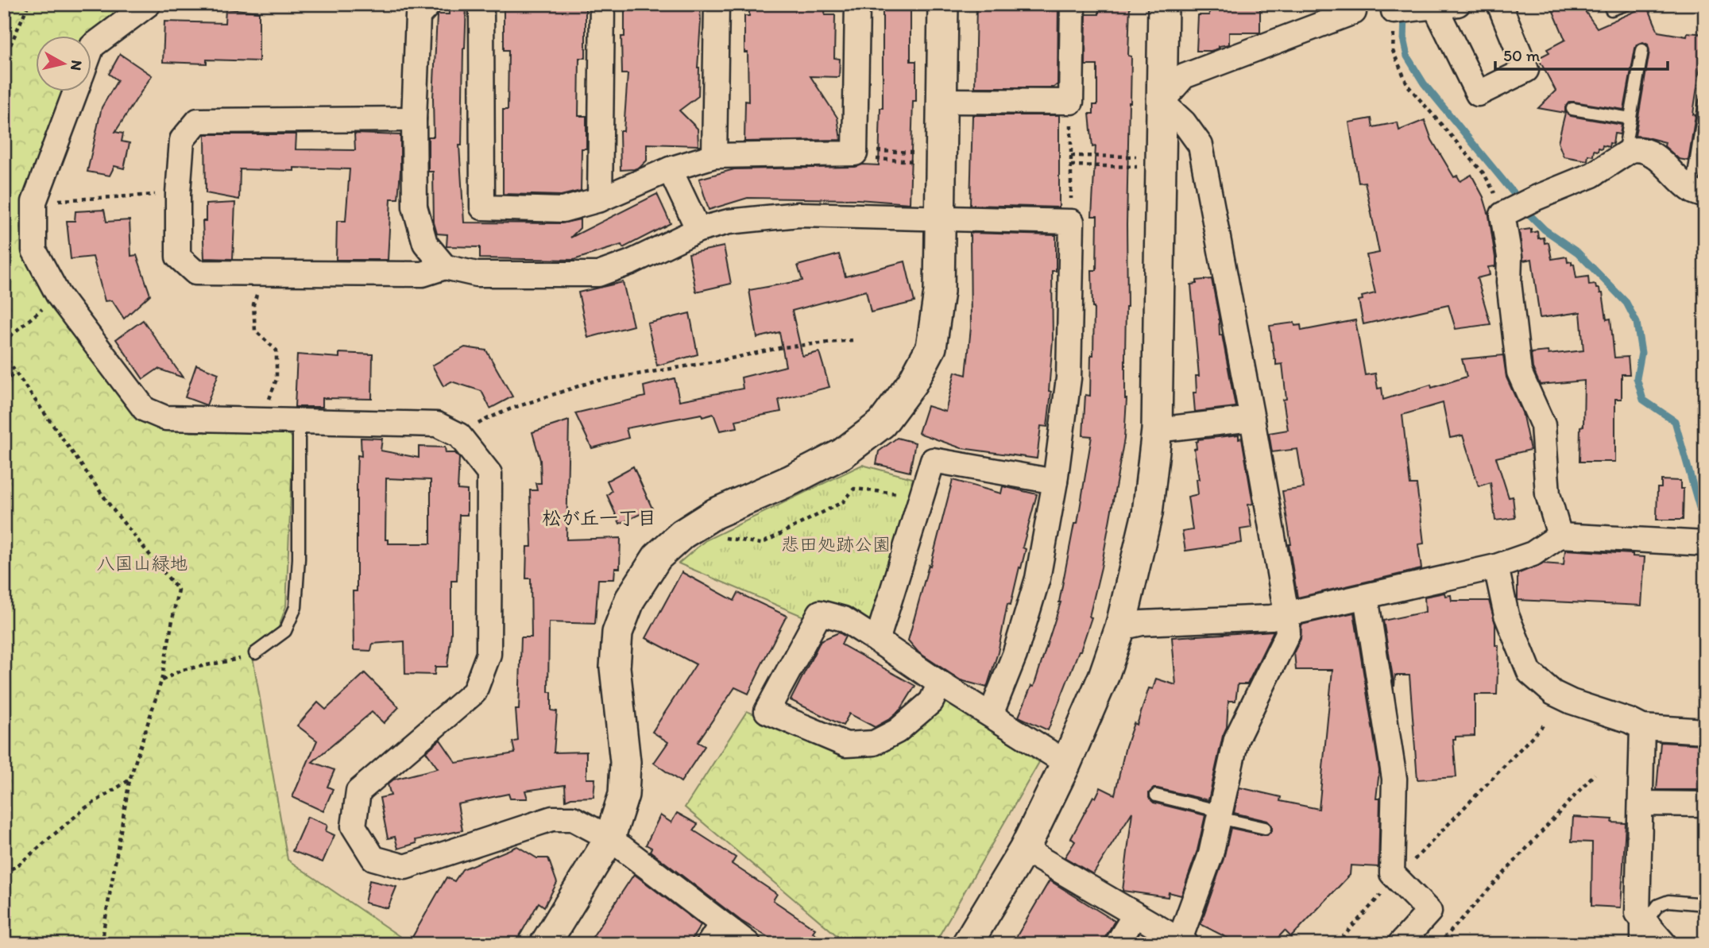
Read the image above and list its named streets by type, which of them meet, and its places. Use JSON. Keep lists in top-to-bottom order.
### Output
{
  "districts": ["松が丘一丁目"],
  "parks": ["悲田処跡公園", "八国山緑地"],
  "scale_bar": "50 m",
  "north": "right"
}
